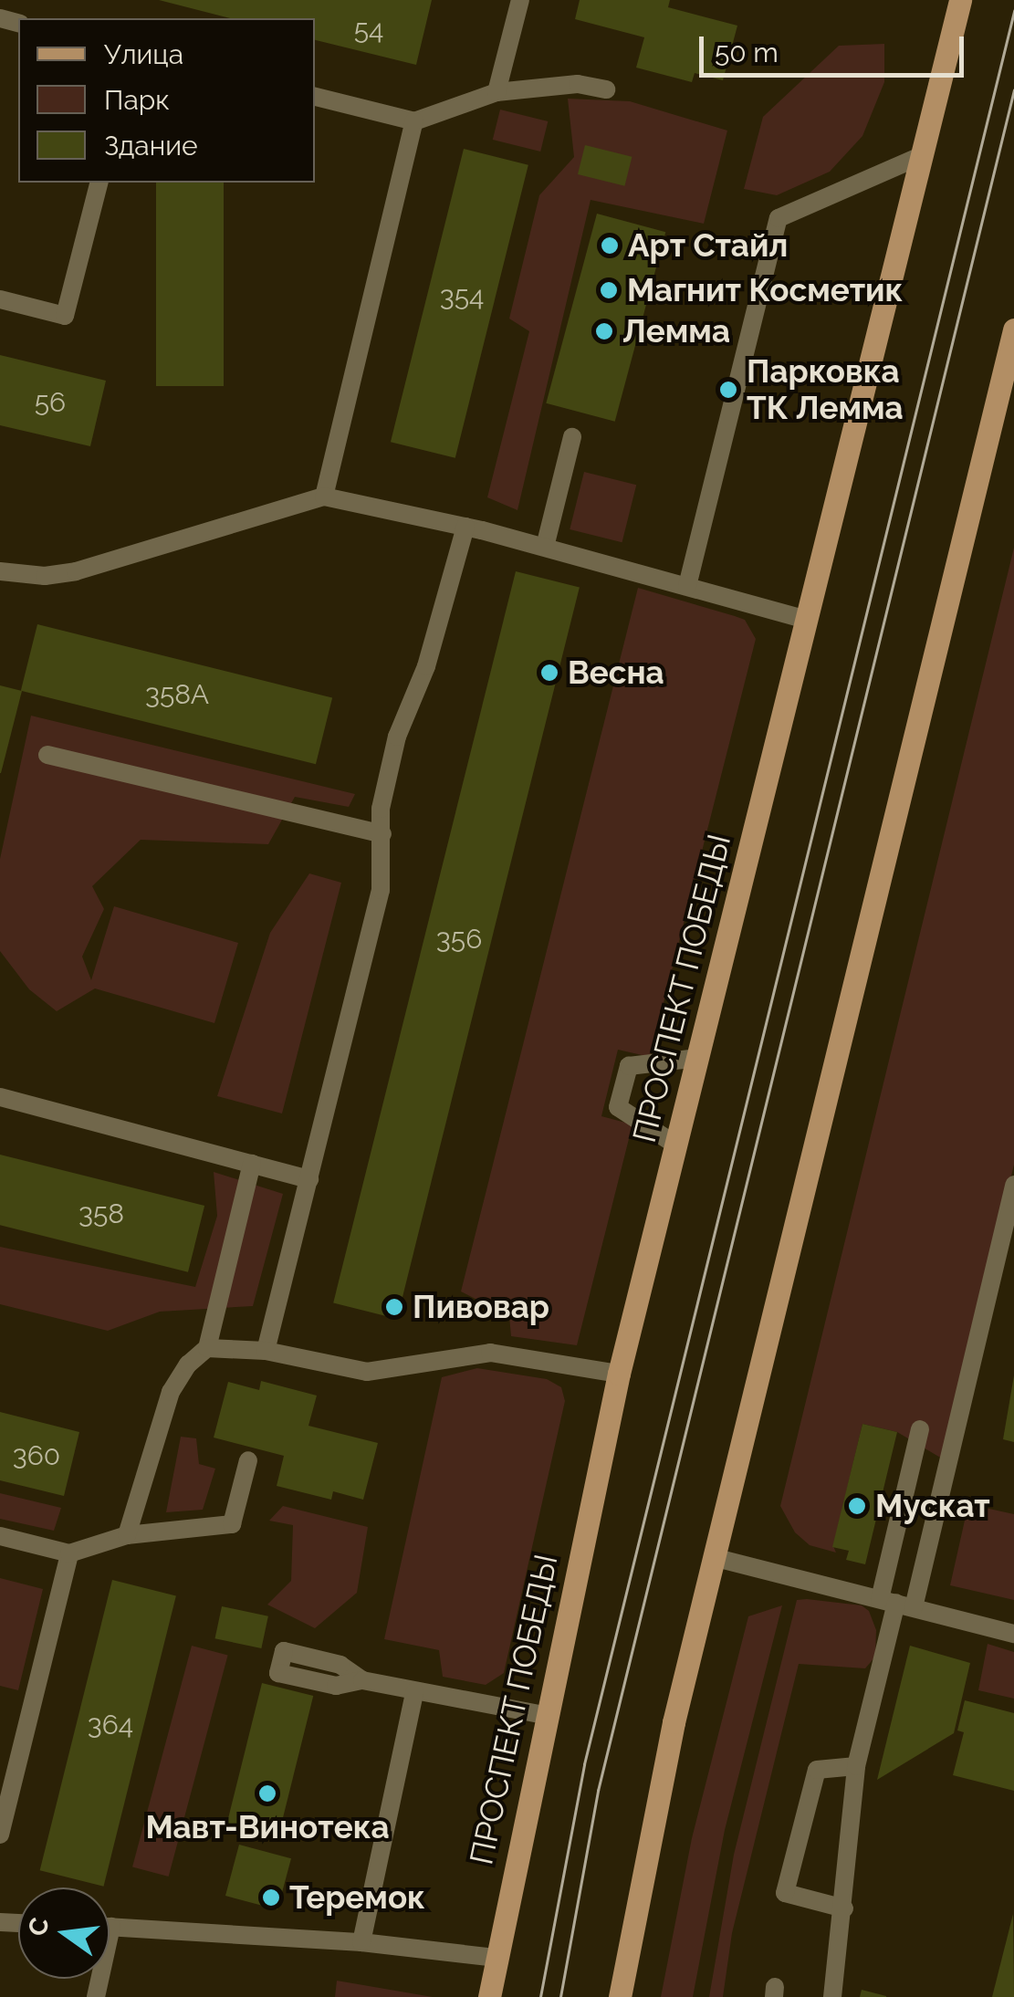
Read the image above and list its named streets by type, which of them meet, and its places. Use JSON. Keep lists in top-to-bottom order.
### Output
{
  "streets": {
    "main road": ["ПРОСПЕКТ ПОБЕДЫ"]
  },
  "places": [
    "Арт Стайл",
    "Магнит Косметик",
    "Лемма",
    "Парковка ТК Лемма",
    "Весна",
    "Пивовар",
    "Мускат",
    "Мавт-Винотека",
    "Теремок"
  ],
  "house_numbers": [
    "54",
    "354",
    "56",
    "358А",
    "356",
    "358",
    "360",
    "364"
  ],
  "legend": ["Улица", "Парк", "Здание"],
  "scale_bar": "50 m",
  "north": "left"
}
